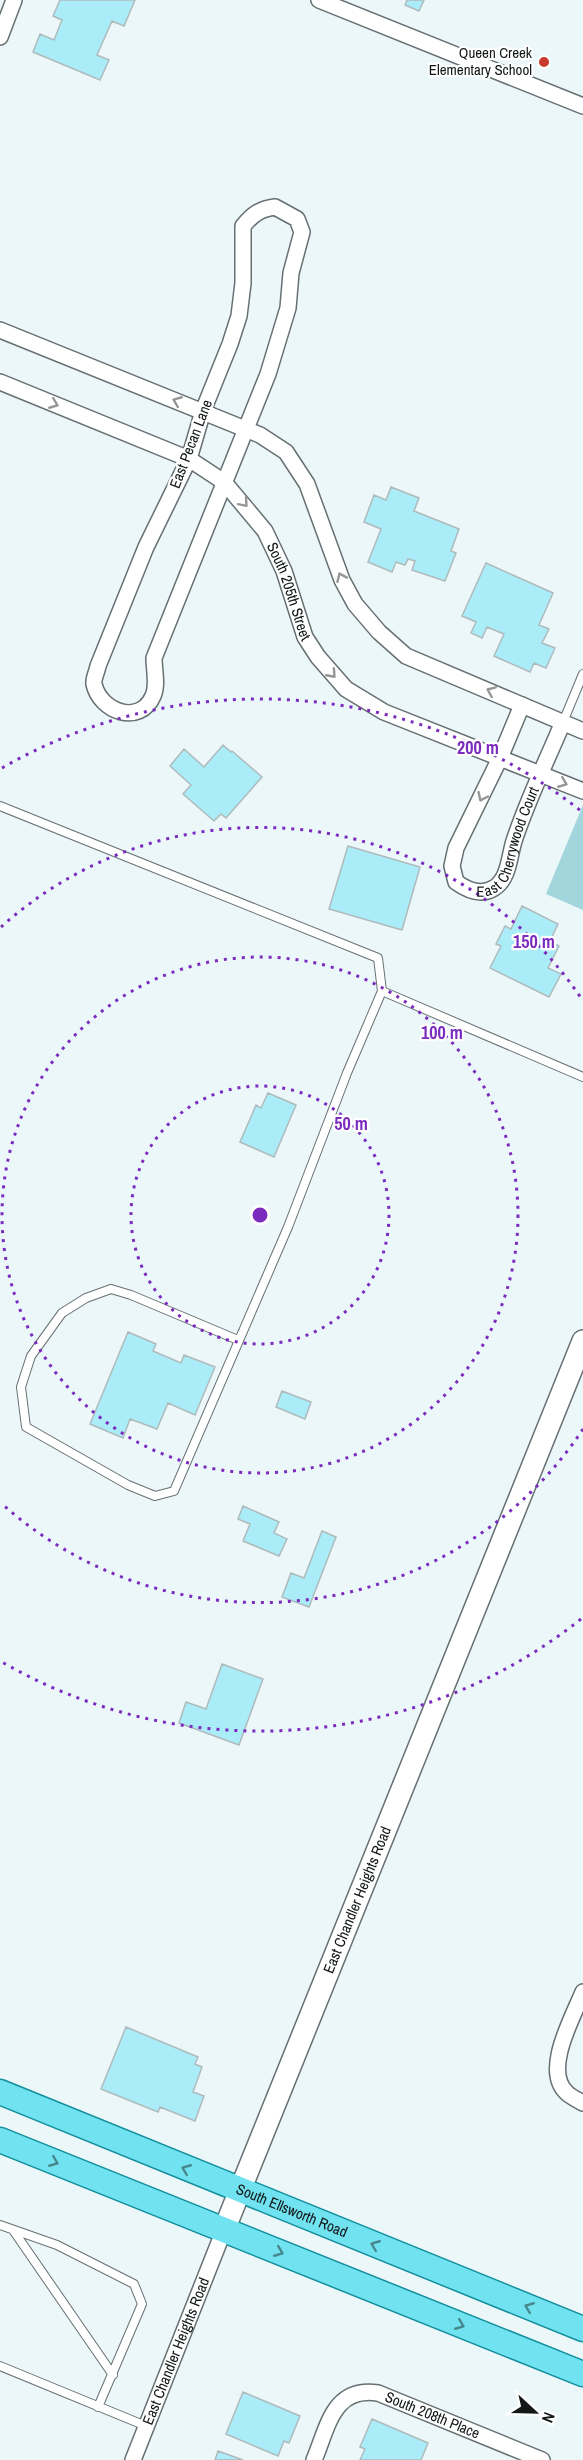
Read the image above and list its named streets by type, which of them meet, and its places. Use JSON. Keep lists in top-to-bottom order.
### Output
{
  "streets": {
    "main road": ["East Chandler Heights Road", "South Ellsworth Road"],
    "street": [
      "East Pecan Lane",
      "South 205th Street",
      "East Cherrywood Court",
      "South 208th Place"
    ]
  },
  "crossings": [
    ["East Pecan Lane", "South 205th Street"],
    ["South 205th Street", "East Cherrywood Court"],
    ["East Chandler Heights Road", "South Ellsworth Road"]
  ],
  "places": ["Queen Creek Elementary School"],
  "north": "right",
  "rings": [
    "200 m",
    "150 m",
    "100 m",
    "50 m"
  ]
}
